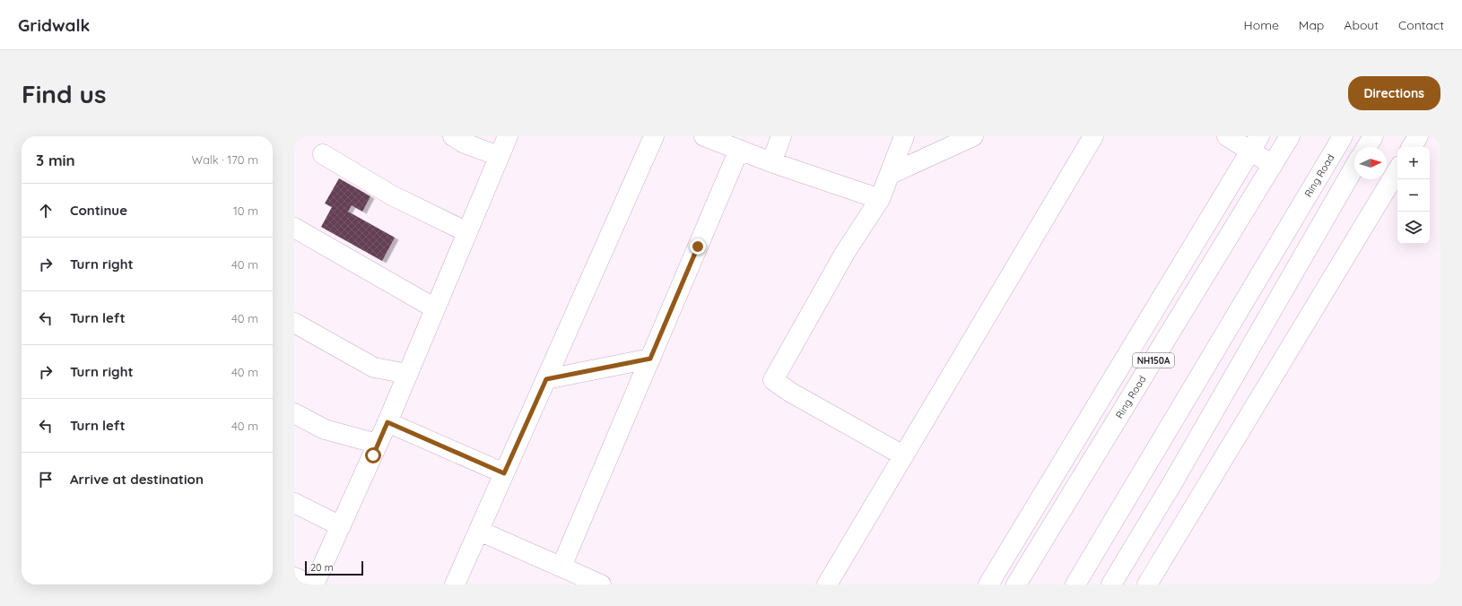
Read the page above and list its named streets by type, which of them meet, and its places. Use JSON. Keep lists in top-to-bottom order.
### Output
{
  "streets": {
    "main road": ["Ring Road", "NH150A"]
  },
  "scale_bar": "20 m",
  "north": "right",
  "page": {
    "header": "Gridwalk",
    "nav": [
      "Home",
      "Map",
      "About",
      "Contact"
    ],
    "buttons": "Directions",
    "title": "Find us",
    "heading": ["3 min", "Walk · 170 m"],
    "map_buttons": ["+", "−"],
    "list": [
      ["Continue", "10 m"],
      ["Turn right", "40 m"],
      ["Turn left", "40 m"],
      ["Turn right", "40 m"],
      ["Turn left", "40 m"],
      "Arrive at destination"
    ],
    "scale": "20 m"
  }
}
